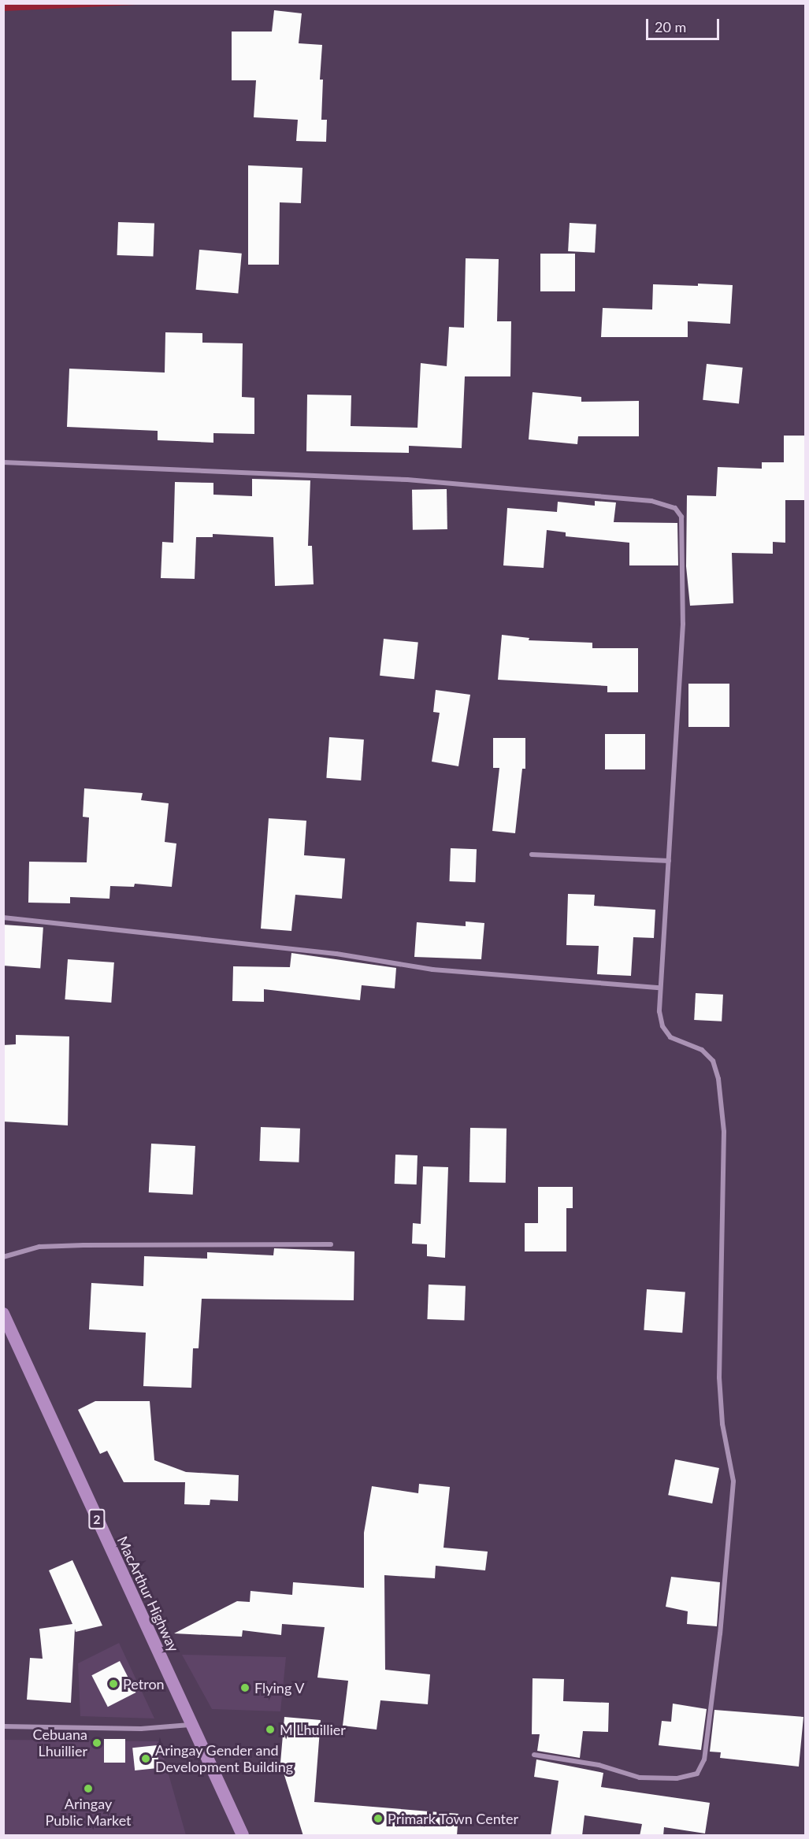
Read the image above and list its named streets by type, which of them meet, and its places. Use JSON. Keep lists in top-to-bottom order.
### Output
{
  "streets": {
    "highway": ["2", "MacArthur Highway"]
  },
  "places": [
    "Petron",
    "Flying V",
    "M Lhuillier",
    "Cebuana Lhuillier",
    "Aringay Gender and Development Building",
    "Aringay Public Market",
    "Primark Town Center"
  ],
  "scale_bar": "20 m"
}
